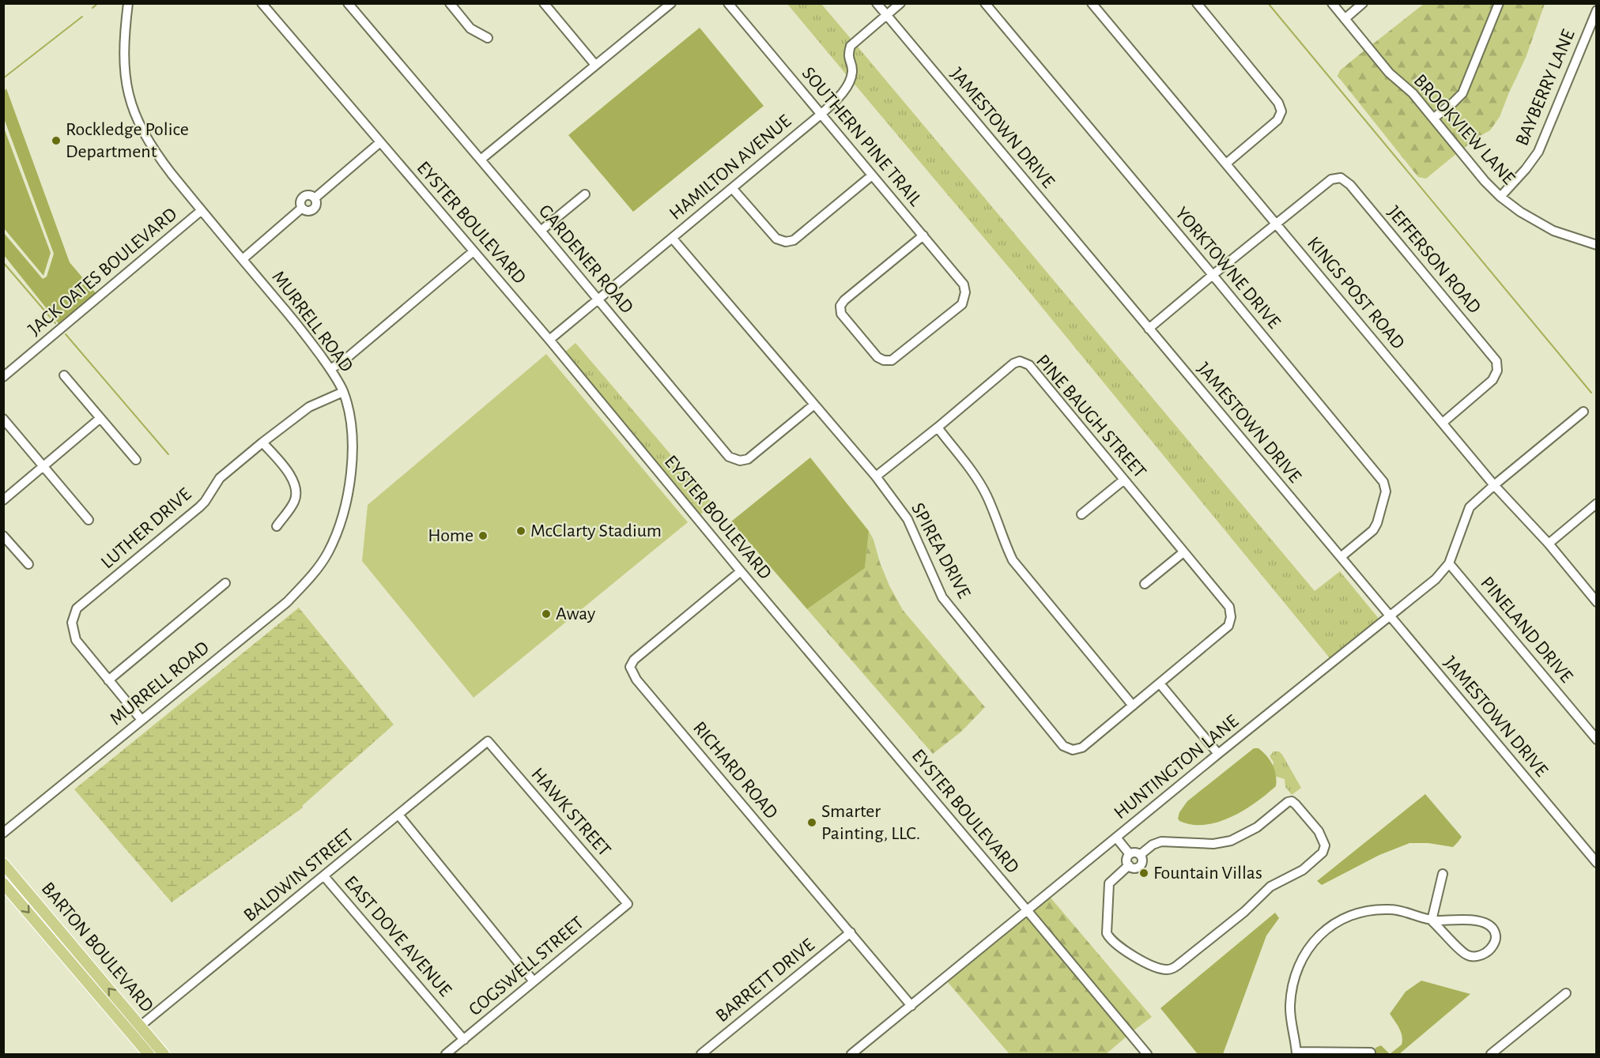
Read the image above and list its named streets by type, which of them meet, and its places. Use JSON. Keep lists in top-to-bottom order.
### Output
{
  "streets": {
    "main road": ["BARTON BOULEVARD"],
    "street": [
      "BAYBERRY LANE",
      "JAMESTOWN DRIVE",
      "BROOKVIEW LANE",
      "SOUTHERN PINE TRAIL",
      "HAMILTON AVENUE",
      "EYSTER BOULEVARD",
      "GARDENER ROAD",
      "JEFFERSON ROAD",
      "YORKTOWNE DRIVE",
      "JACK OATES BOULEVARD",
      "KINGS POST ROAD",
      "MURRELL ROAD",
      "PINE BAUGH STREET",
      "LUTHER DRIVE",
      "SPIREA DRIVE",
      "PINELAND DRIVE",
      "HUNTINGTON LANE",
      "RICHARD ROAD",
      "HAWK STREET",
      "BALDWIN STREET",
      "EAST DOVE AVENUE",
      "COGSWELL STREET",
      "BARRETT DRIVE"
    ]
  },
  "crossings": [
    ["BAYBERRY LANE", "BROOKVIEW LANE"],
    ["JAMESTOWN DRIVE", "HAMILTON AVENUE"],
    ["JAMESTOWN DRIVE", "YORKTOWNE DRIVE"],
    ["JAMESTOWN DRIVE", "HUNTINGTON LANE"],
    ["SOUTHERN PINE TRAIL", "HAMILTON AVENUE"],
    ["HAMILTON AVENUE", "EYSTER BOULEVARD"],
    ["HAMILTON AVENUE", "GARDENER ROAD"],
    ["HAMILTON AVENUE", "SPIREA DRIVE"],
    ["EYSTER BOULEVARD", "HUNTINGTON LANE"],
    ["EYSTER BOULEVARD", "RICHARD ROAD"],
    ["GARDENER ROAD", "SPIREA DRIVE"],
    ["JEFFERSON ROAD", "KINGS POST ROAD"],
    ["JACK OATES BOULEVARD", "MURRELL ROAD"],
    ["KINGS POST ROAD", "HUNTINGTON LANE"],
    ["MURRELL ROAD", "LUTHER DRIVE"],
    ["PINE BAUGH STREET", "SPIREA DRIVE"],
    ["PINELAND DRIVE", "HUNTINGTON LANE"],
    ["HUNTINGTON LANE", "RICHARD ROAD"],
    ["RICHARD ROAD", "BARRETT DRIVE"],
    ["HAWK STREET", "BALDWIN STREET"],
    ["HAWK STREET", "COGSWELL STREET"],
    ["BALDWIN STREET", "EAST DOVE AVENUE"],
    ["BALDWIN STREET", "BARTON BOULEVARD"],
    ["EAST DOVE AVENUE", "COGSWELL STREET"]
  ],
  "places": [
    "Rockledge Police Department",
    "McClarty Stadium",
    "Home",
    "Away",
    "Smarter Painting, LLC.",
    "Fountain Villas"
  ]
}
